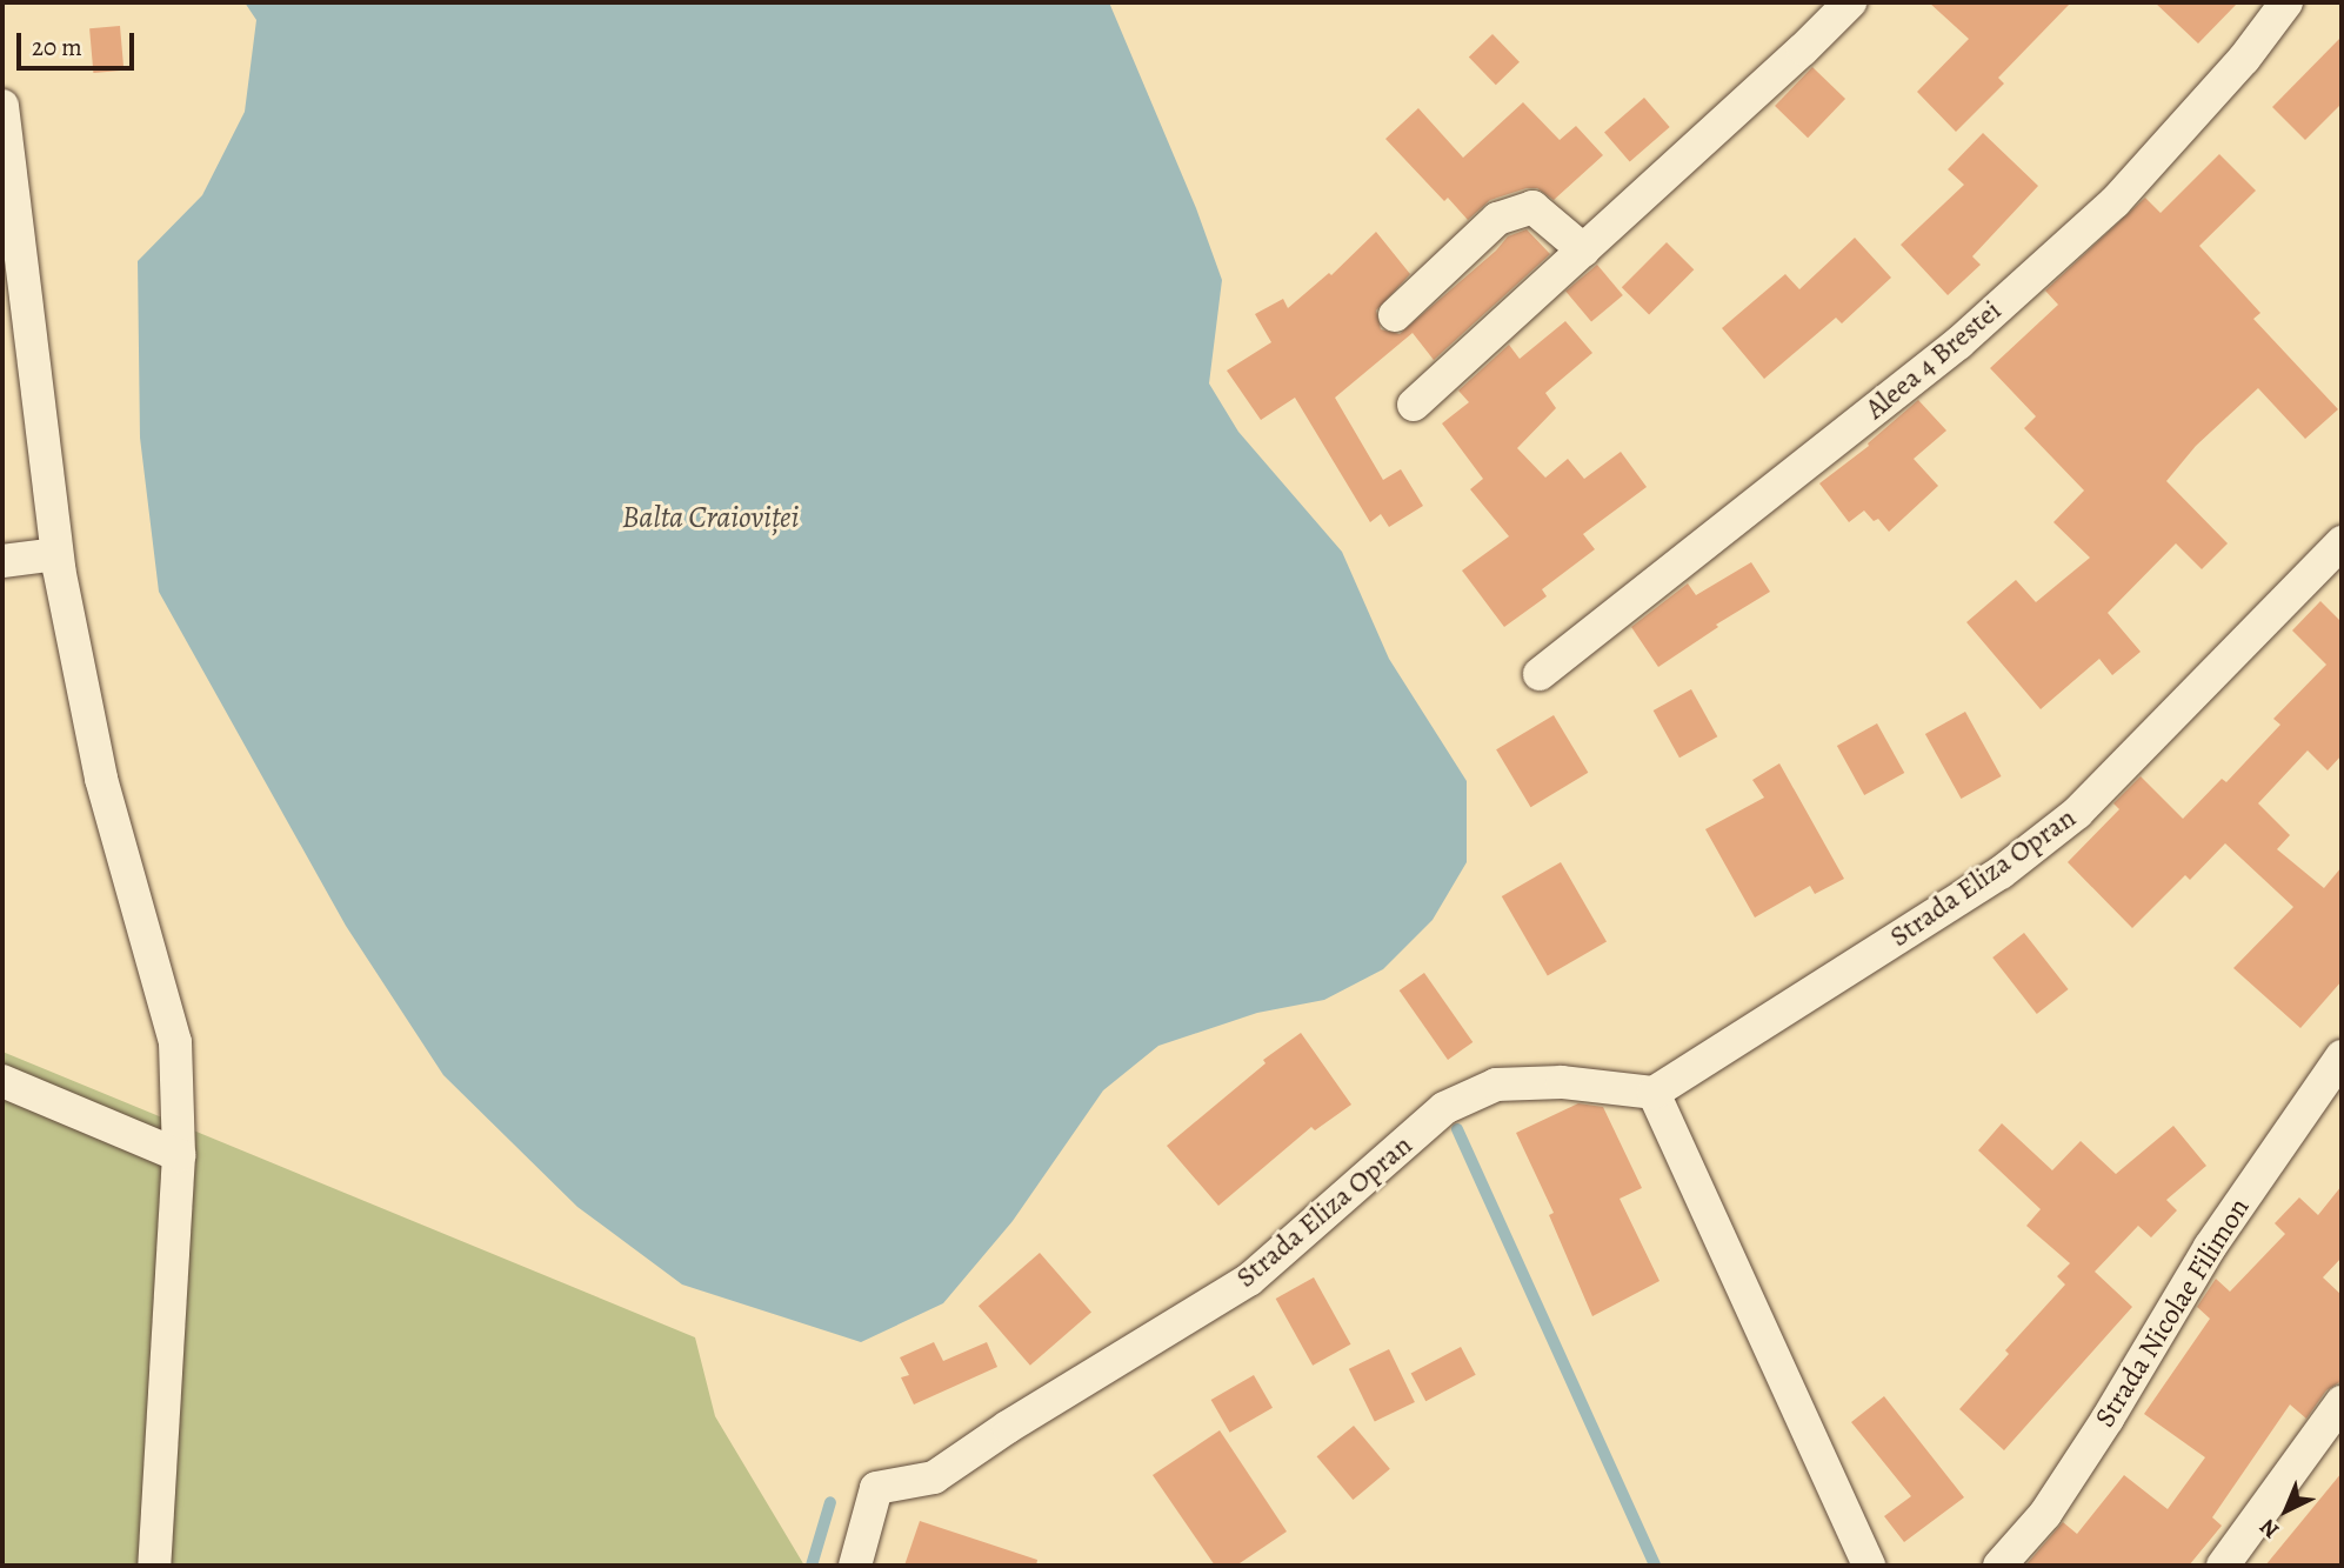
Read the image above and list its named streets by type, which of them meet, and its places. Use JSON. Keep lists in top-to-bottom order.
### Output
{
  "streets": {
    "street": ["Aleea 4 Brestei", "Strada Eliza Opran", "Strada Nicolae Filimon"]
  },
  "water": ["Balta Craioviței"],
  "scale_bar": "20 m",
  "north": "bottom left"
}
